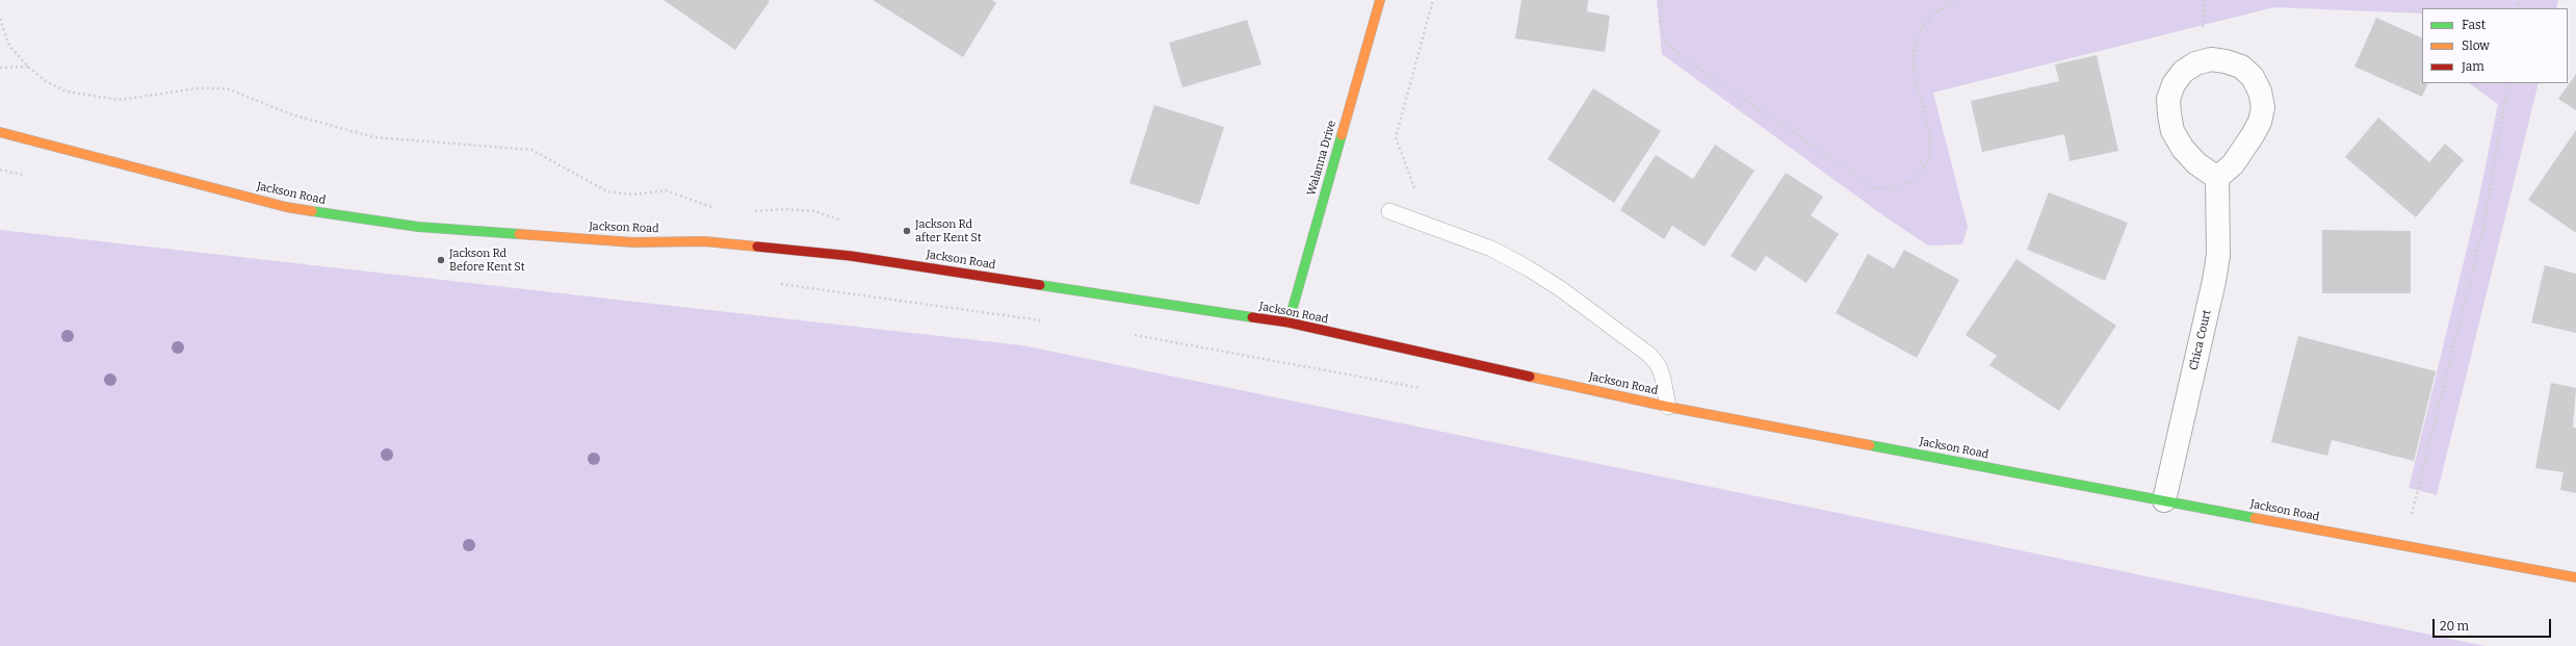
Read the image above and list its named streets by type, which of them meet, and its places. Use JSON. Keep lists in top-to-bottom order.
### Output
{
  "streets": {
    "street": ["Walanna Drive", "Jackson Road", "Chica Court"]
  },
  "crossings": [
    ["Walanna Drive", "Jackson Road"],
    ["Jackson Road", "Chica Court"]
  ],
  "places": ["Jackson Rd after Kent St", "Jackson Rd Before Kent St"],
  "legend": ["Fast", "Slow", "Jam"],
  "scale_bar": "20 m"
}
